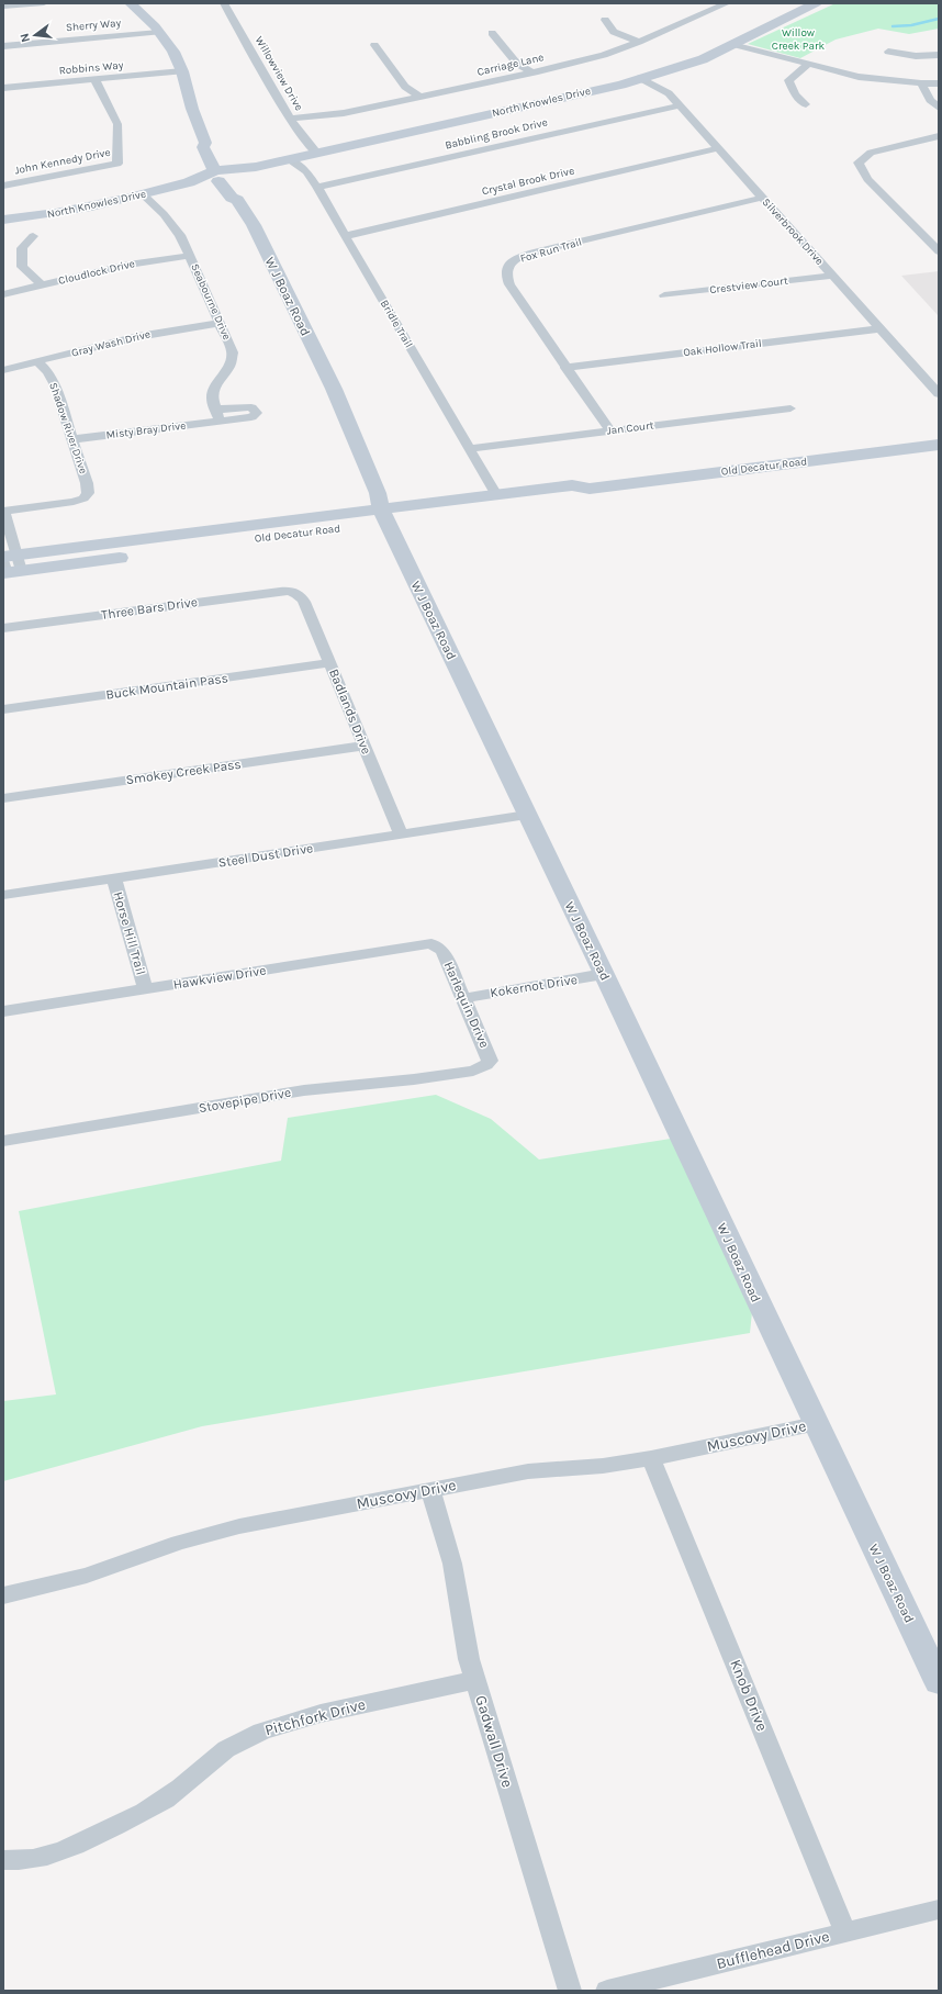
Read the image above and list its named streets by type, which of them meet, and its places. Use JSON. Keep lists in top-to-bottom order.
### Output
{
  "streets": {
    "street": [
      "Sherry Way",
      "Carriage Lane",
      "Robbins Way",
      "Willowview Drive",
      "North Knowles Drive",
      "Babbling Brook Drive",
      "John Kennedy Drive",
      "Crystal Brook Drive",
      "Silverbrook Drive",
      "Fox Run Trail",
      "Cloudlock Drive",
      "Crestview Court",
      "W J Boaz Road",
      "Seabourne Drive",
      "Bridle Trail",
      "Gray Wash Drive",
      "Oak Hollow Trail",
      "Shadow River Drive",
      "Jan Court",
      "Misty Bray Drive",
      "Old Decatur Road",
      "Three Bars Drive",
      "Buck Mountain Pass",
      "Badlands Drive",
      "Smokey Creek Pass",
      "Steel Dust Drive",
      "Horse Hill Trail",
      "Hawkview Drive",
      "Kokernot Drive",
      "Harlequin Drive",
      "Stovepipe Drive",
      "Muscovy Drive",
      "Knob Drive",
      "Pitchfork Drive",
      "Gadwall Drive",
      "Bufflehead Drive"
    ]
  },
  "crossings": [
    ["Sherry Way", "W J Boaz Road"],
    ["Carriage Lane", "Willowview Drive"],
    ["Robbins Way", "John Kennedy Drive"],
    ["Robbins Way", "W J Boaz Road"],
    ["Willowview Drive", "North Knowles Drive"],
    ["North Knowles Drive", "Silverbrook Drive"],
    ["North Knowles Drive", "W J Boaz Road"],
    ["North Knowles Drive", "Seabourne Drive"],
    ["North Knowles Drive", "Bridle Trail"],
    ["Babbling Brook Drive", "Silverbrook Drive"],
    ["Babbling Brook Drive", "Bridle Trail"],
    ["Crystal Brook Drive", "Silverbrook Drive"],
    ["Crystal Brook Drive", "Bridle Trail"],
    ["Silverbrook Drive", "Fox Run Trail"],
    ["Silverbrook Drive", "Crestview Court"],
    ["Silverbrook Drive", "Oak Hollow Trail"],
    ["Fox Run Trail", "Oak Hollow Trail"],
    ["Fox Run Trail", "Jan Court"],
    ["Cloudlock Drive", "Seabourne Drive"],
    ["W J Boaz Road", "Old Decatur Road"],
    ["W J Boaz Road", "Steel Dust Drive"],
    ["W J Boaz Road", "Kokernot Drive"],
    ["W J Boaz Road", "Muscovy Drive"],
    ["Seabourne Drive", "Gray Wash Drive"],
    ["Seabourne Drive", "Misty Bray Drive"],
    ["Bridle Trail", "Jan Court"],
    ["Bridle Trail", "Old Decatur Road"],
    ["Gray Wash Drive", "Shadow River Drive"],
    ["Shadow River Drive", "Misty Bray Drive"],
    ["Three Bars Drive", "Badlands Drive"],
    ["Buck Mountain Pass", "Badlands Drive"],
    ["Badlands Drive", "Smokey Creek Pass"],
    ["Badlands Drive", "Steel Dust Drive"],
    ["Steel Dust Drive", "Horse Hill Trail"],
    ["Horse Hill Trail", "Hawkview Drive"],
    ["Hawkview Drive", "Harlequin Drive"],
    ["Kokernot Drive", "Harlequin Drive"],
    ["Harlequin Drive", "Stovepipe Drive"],
    ["Muscovy Drive", "Knob Drive"],
    ["Muscovy Drive", "Gadwall Drive"],
    ["Knob Drive", "Bufflehead Drive"],
    ["Pitchfork Drive", "Gadwall Drive"]
  ],
  "parks": ["Willow Creek Park"],
  "north": "left"
}
